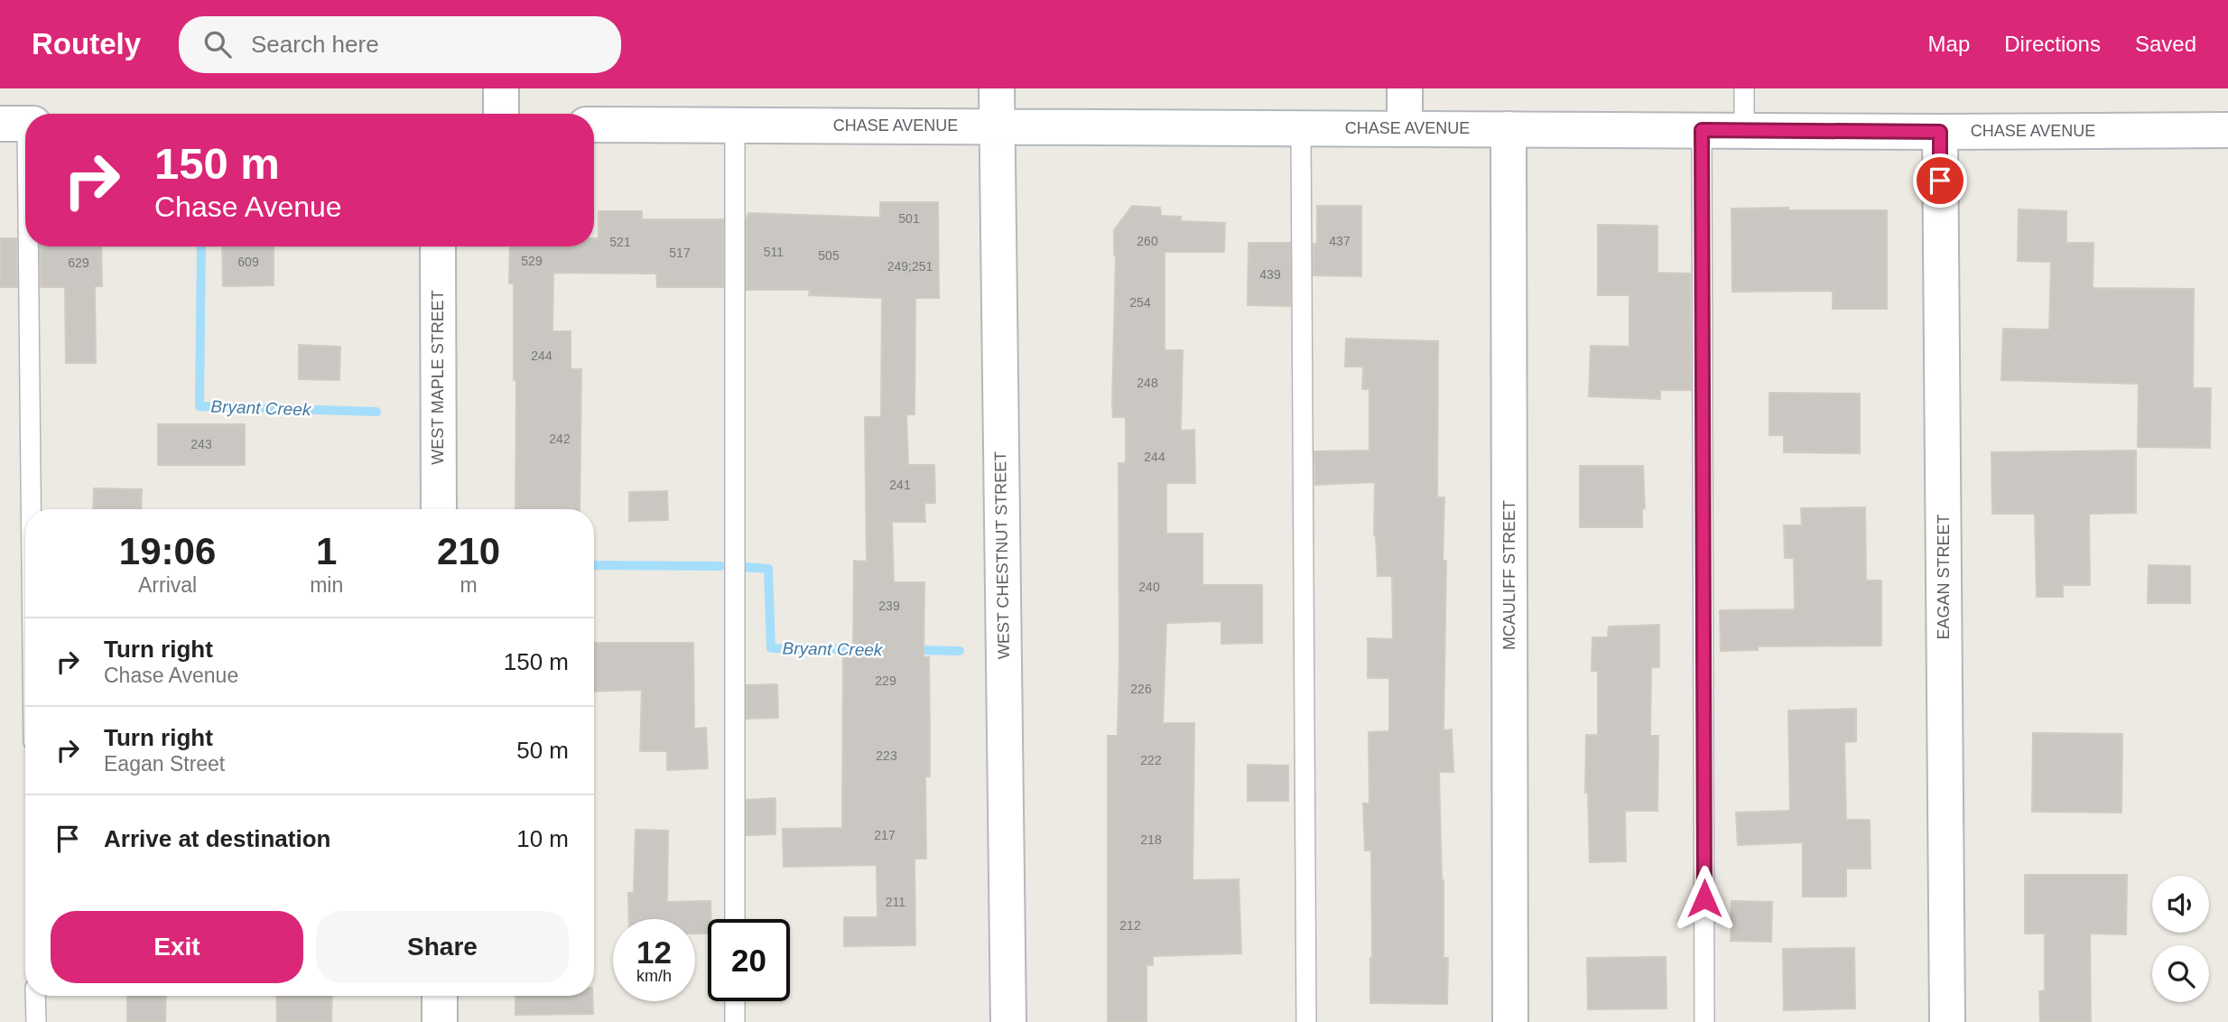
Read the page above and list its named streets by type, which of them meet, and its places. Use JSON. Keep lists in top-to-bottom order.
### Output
{
  "streets": {
    "street": [
      "CHASE AVENUE",
      "WEST MAPLE STREET",
      "WEST CHESTNUT STREET",
      "MCAULIFF STREET",
      "EAGAN STREET"
    ]
  },
  "crossings": [
    ["CHASE AVENUE", "WEST CHESTNUT STREET"],
    ["CHASE AVENUE", "MCAULIFF STREET"],
    ["CHASE AVENUE", "EAGAN STREET"]
  ],
  "water": ["Bryant Creek"],
  "house_numbers": [
    "501",
    "260",
    "437",
    "521",
    "511",
    "517",
    "505",
    "529",
    "609",
    "629",
    "249;251",
    "439",
    "254",
    "244",
    "248",
    "242",
    "243",
    "244",
    "241",
    "240",
    "239",
    "229",
    "226",
    "223",
    "222",
    "217",
    "218",
    "211",
    "212"
  ],
  "page": {
    "header": "Routely",
    "search": "Search here",
    "nav": ["Map", "Directions", "Saved"],
    "turn": ["150 m", "Chase Avenue"],
    "eta": [
      "19:06",
      "Arrival",
      "1",
      "min",
      "210",
      "m"
    ],
    "list": [
      {
        "name": "Turn right",
        "note": "Chase Avenue",
        "value": "150 m"
      },
      {
        "name": "Turn right",
        "note": "Eagan Street",
        "value": "50 m"
      },
      {
        "name": "Arrive at destination",
        "value": "10 m"
      }
    ],
    "buttons": ["Exit", "Share"],
    "speed": "12 km/h",
    "limit": "20"
  }
}
